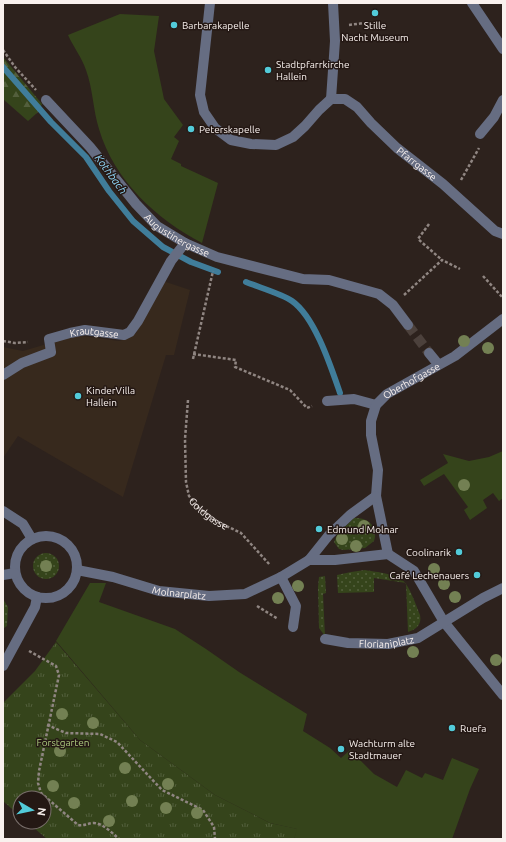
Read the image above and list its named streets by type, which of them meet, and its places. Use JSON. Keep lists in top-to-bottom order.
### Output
{
  "streets": {
    "street": [
      "Pfarrgasse",
      "Augustinergasse",
      "Krautgasse",
      "Oberhofgasse",
      "Molnarplatz",
      "Florianiplatz"
    ],
    "path": ["Goldgasse"]
  },
  "crossings": [
    ["Augustinergasse", "Krautgasse"],
    ["Oberhofgasse", "Molnarplatz"],
    ["Goldgasse", "Molnarplatz"]
  ],
  "water": ["Kothbach"],
  "parks": ["Forstgarten"],
  "places": [
    "Stille Nacht Museum",
    "Barbarakapelle",
    "Stadtpfarrkirche Hallein",
    "Peterskapelle",
    "KinderVilla Hallein",
    "Edmund Molnar",
    "Coolinarik",
    "Café Lechenauers",
    "Ruefa",
    "Wachturm alte Stadtmauer"
  ],
  "north": "right"
}
